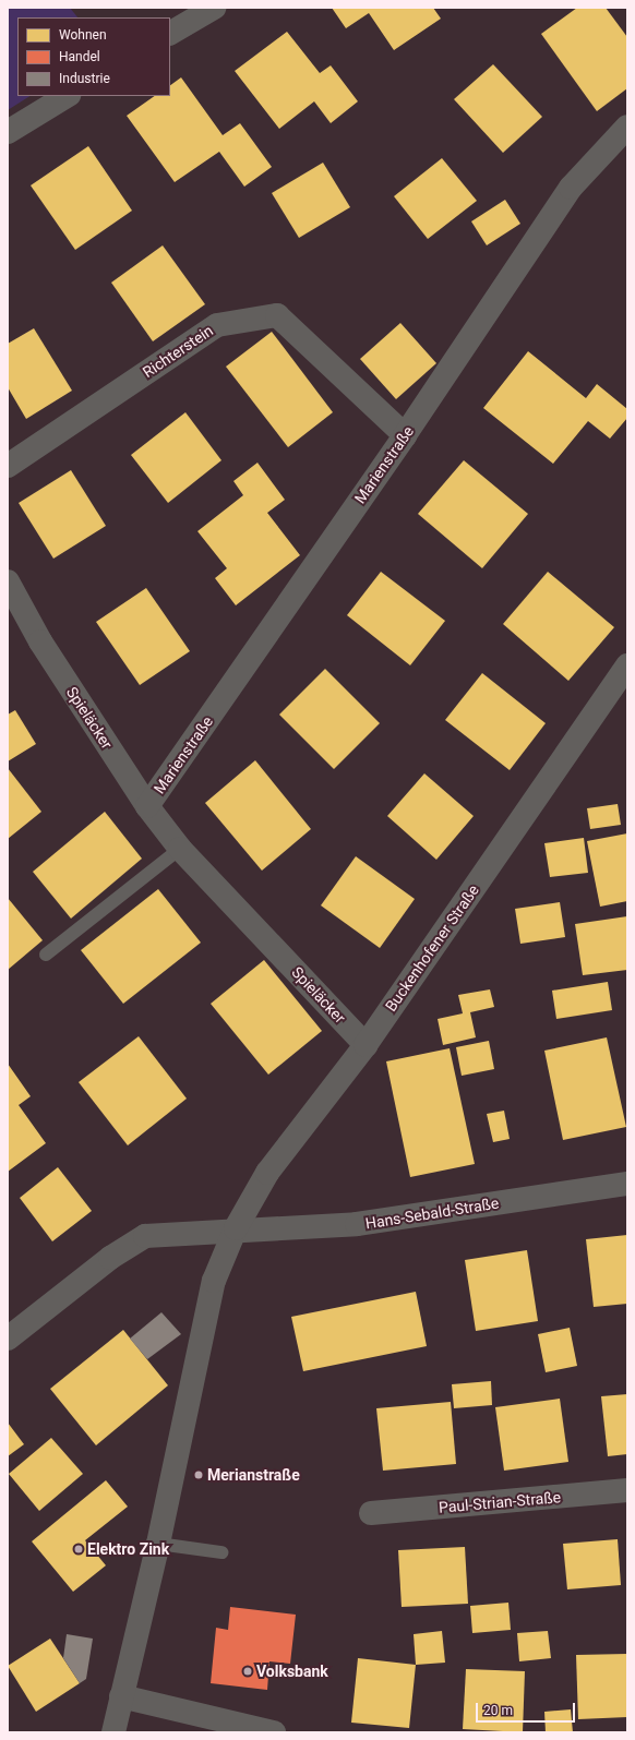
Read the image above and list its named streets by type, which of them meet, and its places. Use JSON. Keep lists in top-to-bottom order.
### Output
{
  "streets": {
    "street": [
      "Richterstein",
      "Marienstraße",
      "Spieläcker",
      "Buckenhofener Straße",
      "Hans-Sebald-Straße",
      "Paul-Strian-Straße"
    ]
  },
  "crossings": [
    ["Richterstein", "Marienstraße"],
    ["Marienstraße", "Spieläcker"],
    ["Spieläcker", "Buckenhofener Straße"],
    ["Buckenhofener Straße", "Hans-Sebald-Straße"]
  ],
  "places": ["Merianstraße", "Elektro Zink", "Volksbank"],
  "legend": ["Wohnen", "Handel", "Industrie"],
  "scale_bar": "20 m"
}
